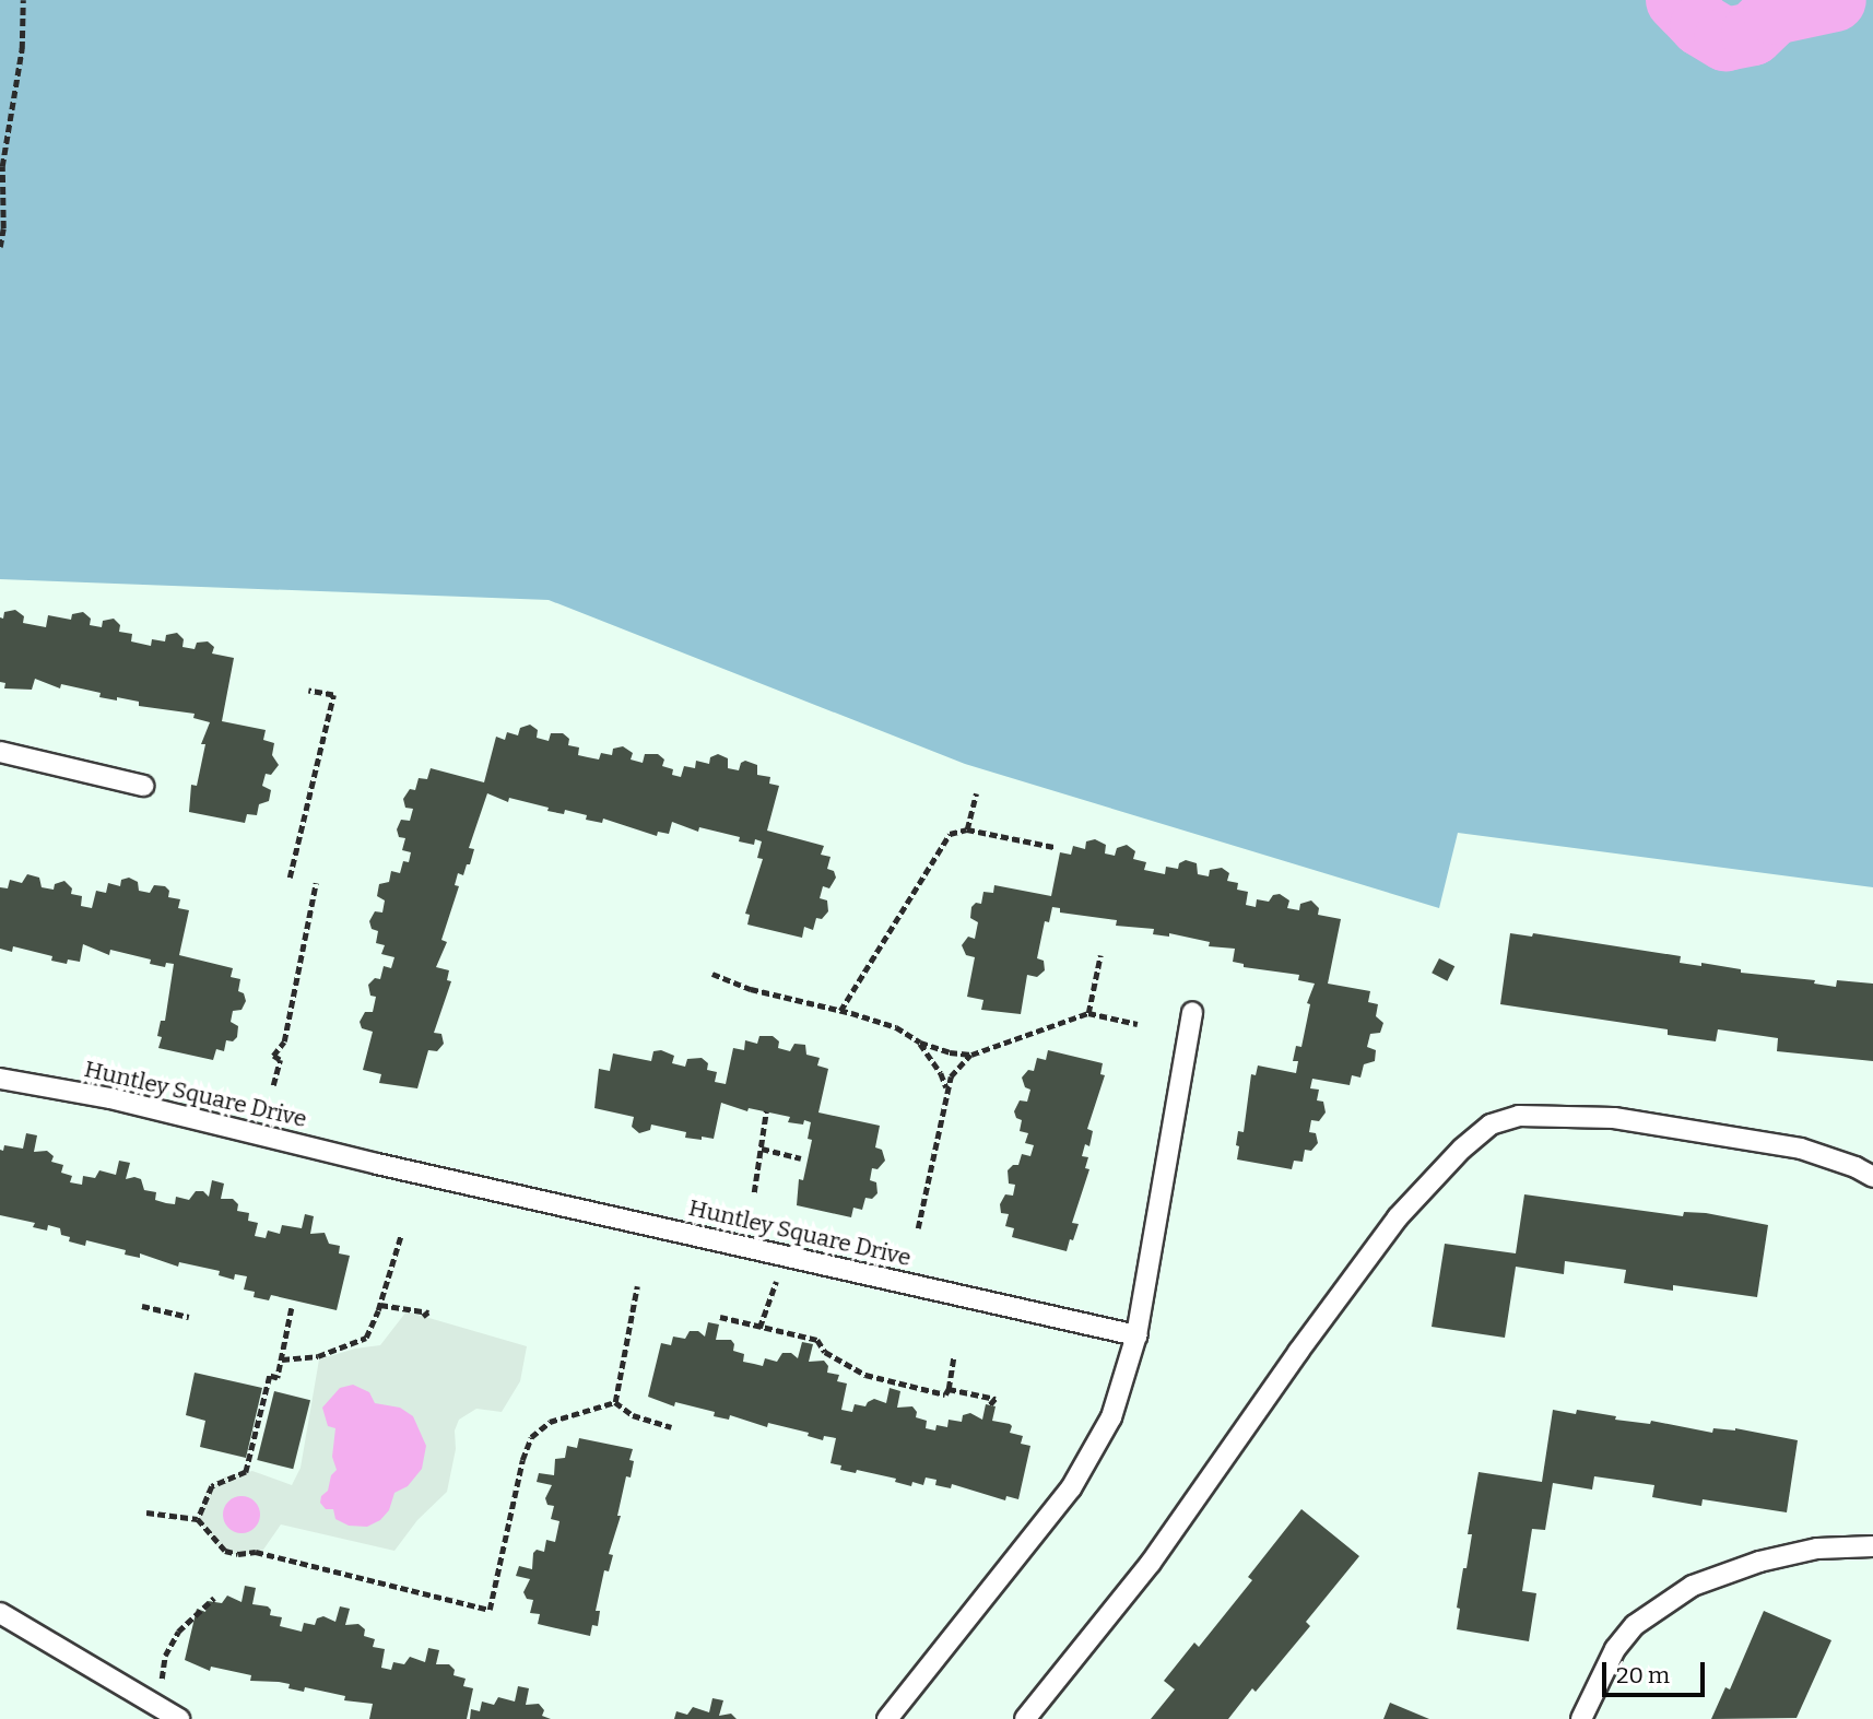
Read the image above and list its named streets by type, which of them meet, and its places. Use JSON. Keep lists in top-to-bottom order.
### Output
{
  "streets": {
    "lane": ["Huntley Square Drive"]
  },
  "scale_bar": "20 m"
}
